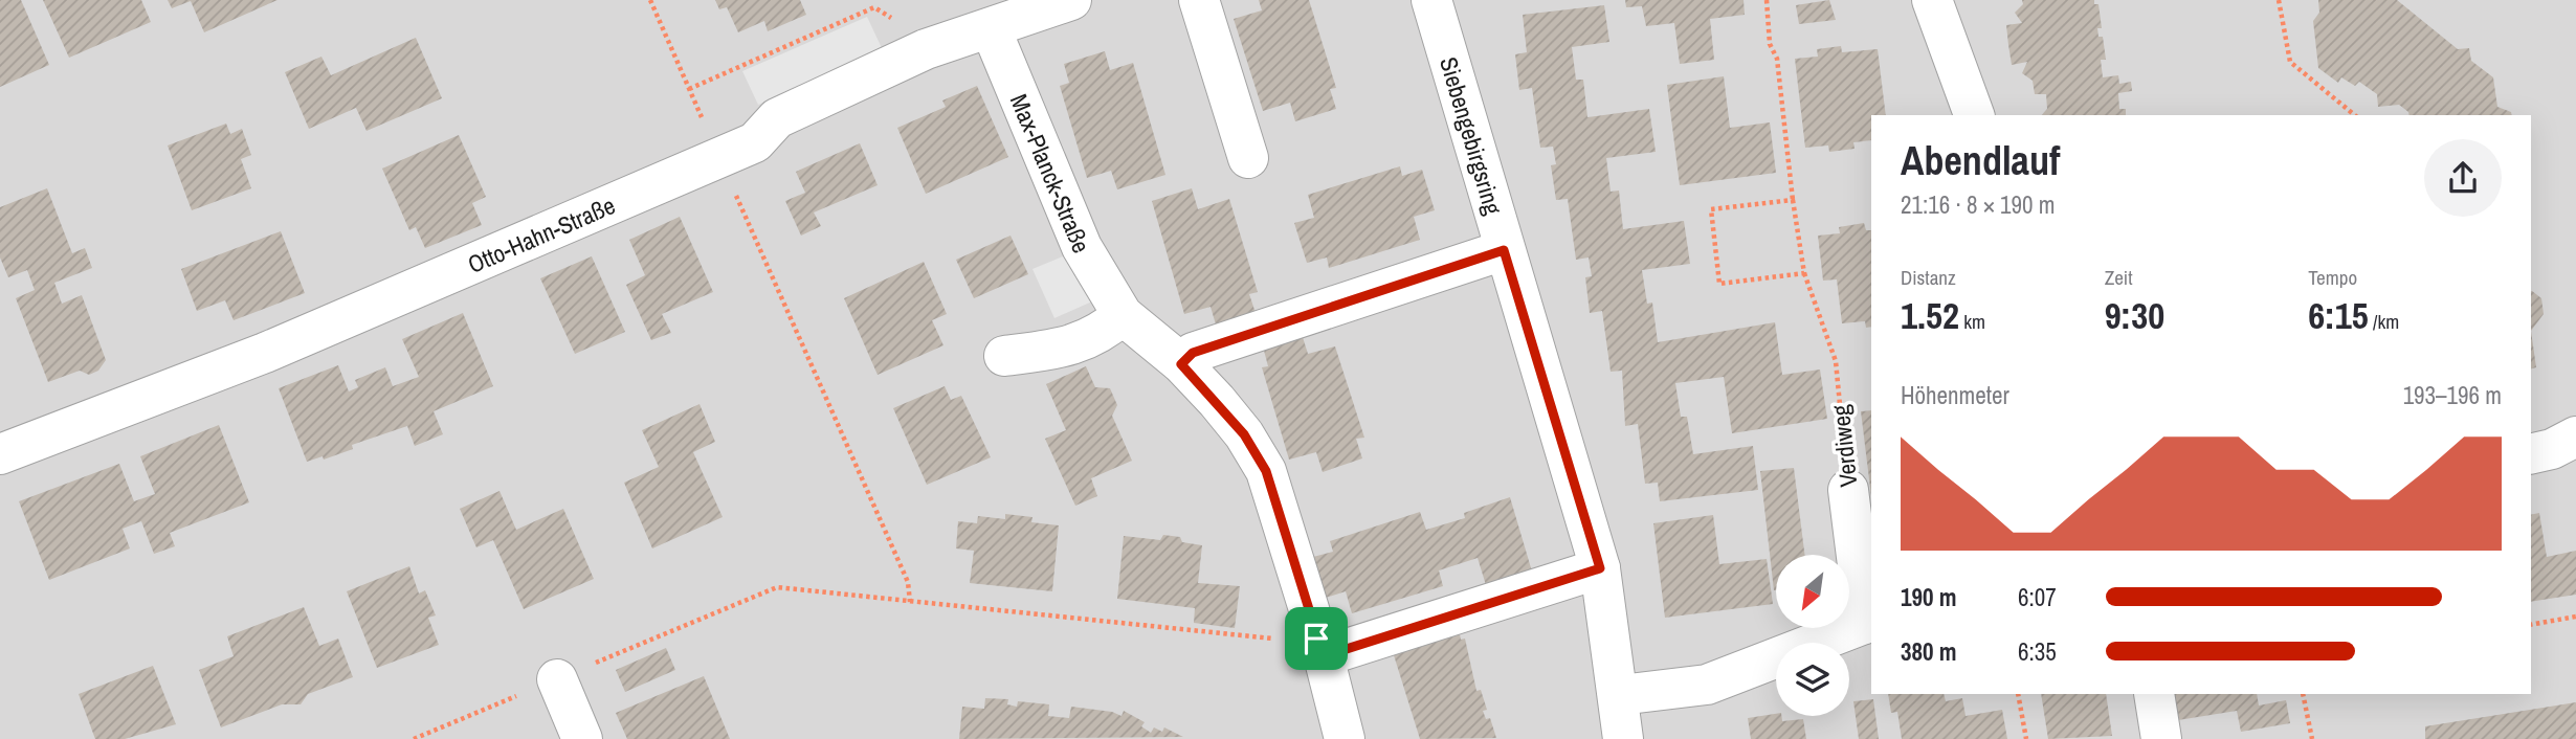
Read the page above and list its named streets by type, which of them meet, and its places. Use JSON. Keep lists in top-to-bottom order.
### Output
{
  "streets": {
    "street": [
      "Siebengebirgsring",
      "Max-Planck-Straße",
      "Otto-Hahn-Straße",
      "Verdiweg"
    ]
  },
  "crossings": [
    ["Max-Planck-Straße", "Otto-Hahn-Straße"]
  ],
  "north": "bottom left",
  "page": {
    "heading": ["Abendlauf", "21:16 · 8 × 190 m"],
    "stats": [
      ["Distanz", "1.52 km"],
      ["Zeit", "9:30"],
      ["Tempo", "6:15 /km"]
    ],
    "chart": ["Höhenmeter", "193–196 m"],
    "list": [
      {
        "name": "190 m",
        "note": "6:07"
      },
      {
        "name": "380 m",
        "note": "6:35"
      }
    ]
  }
}
